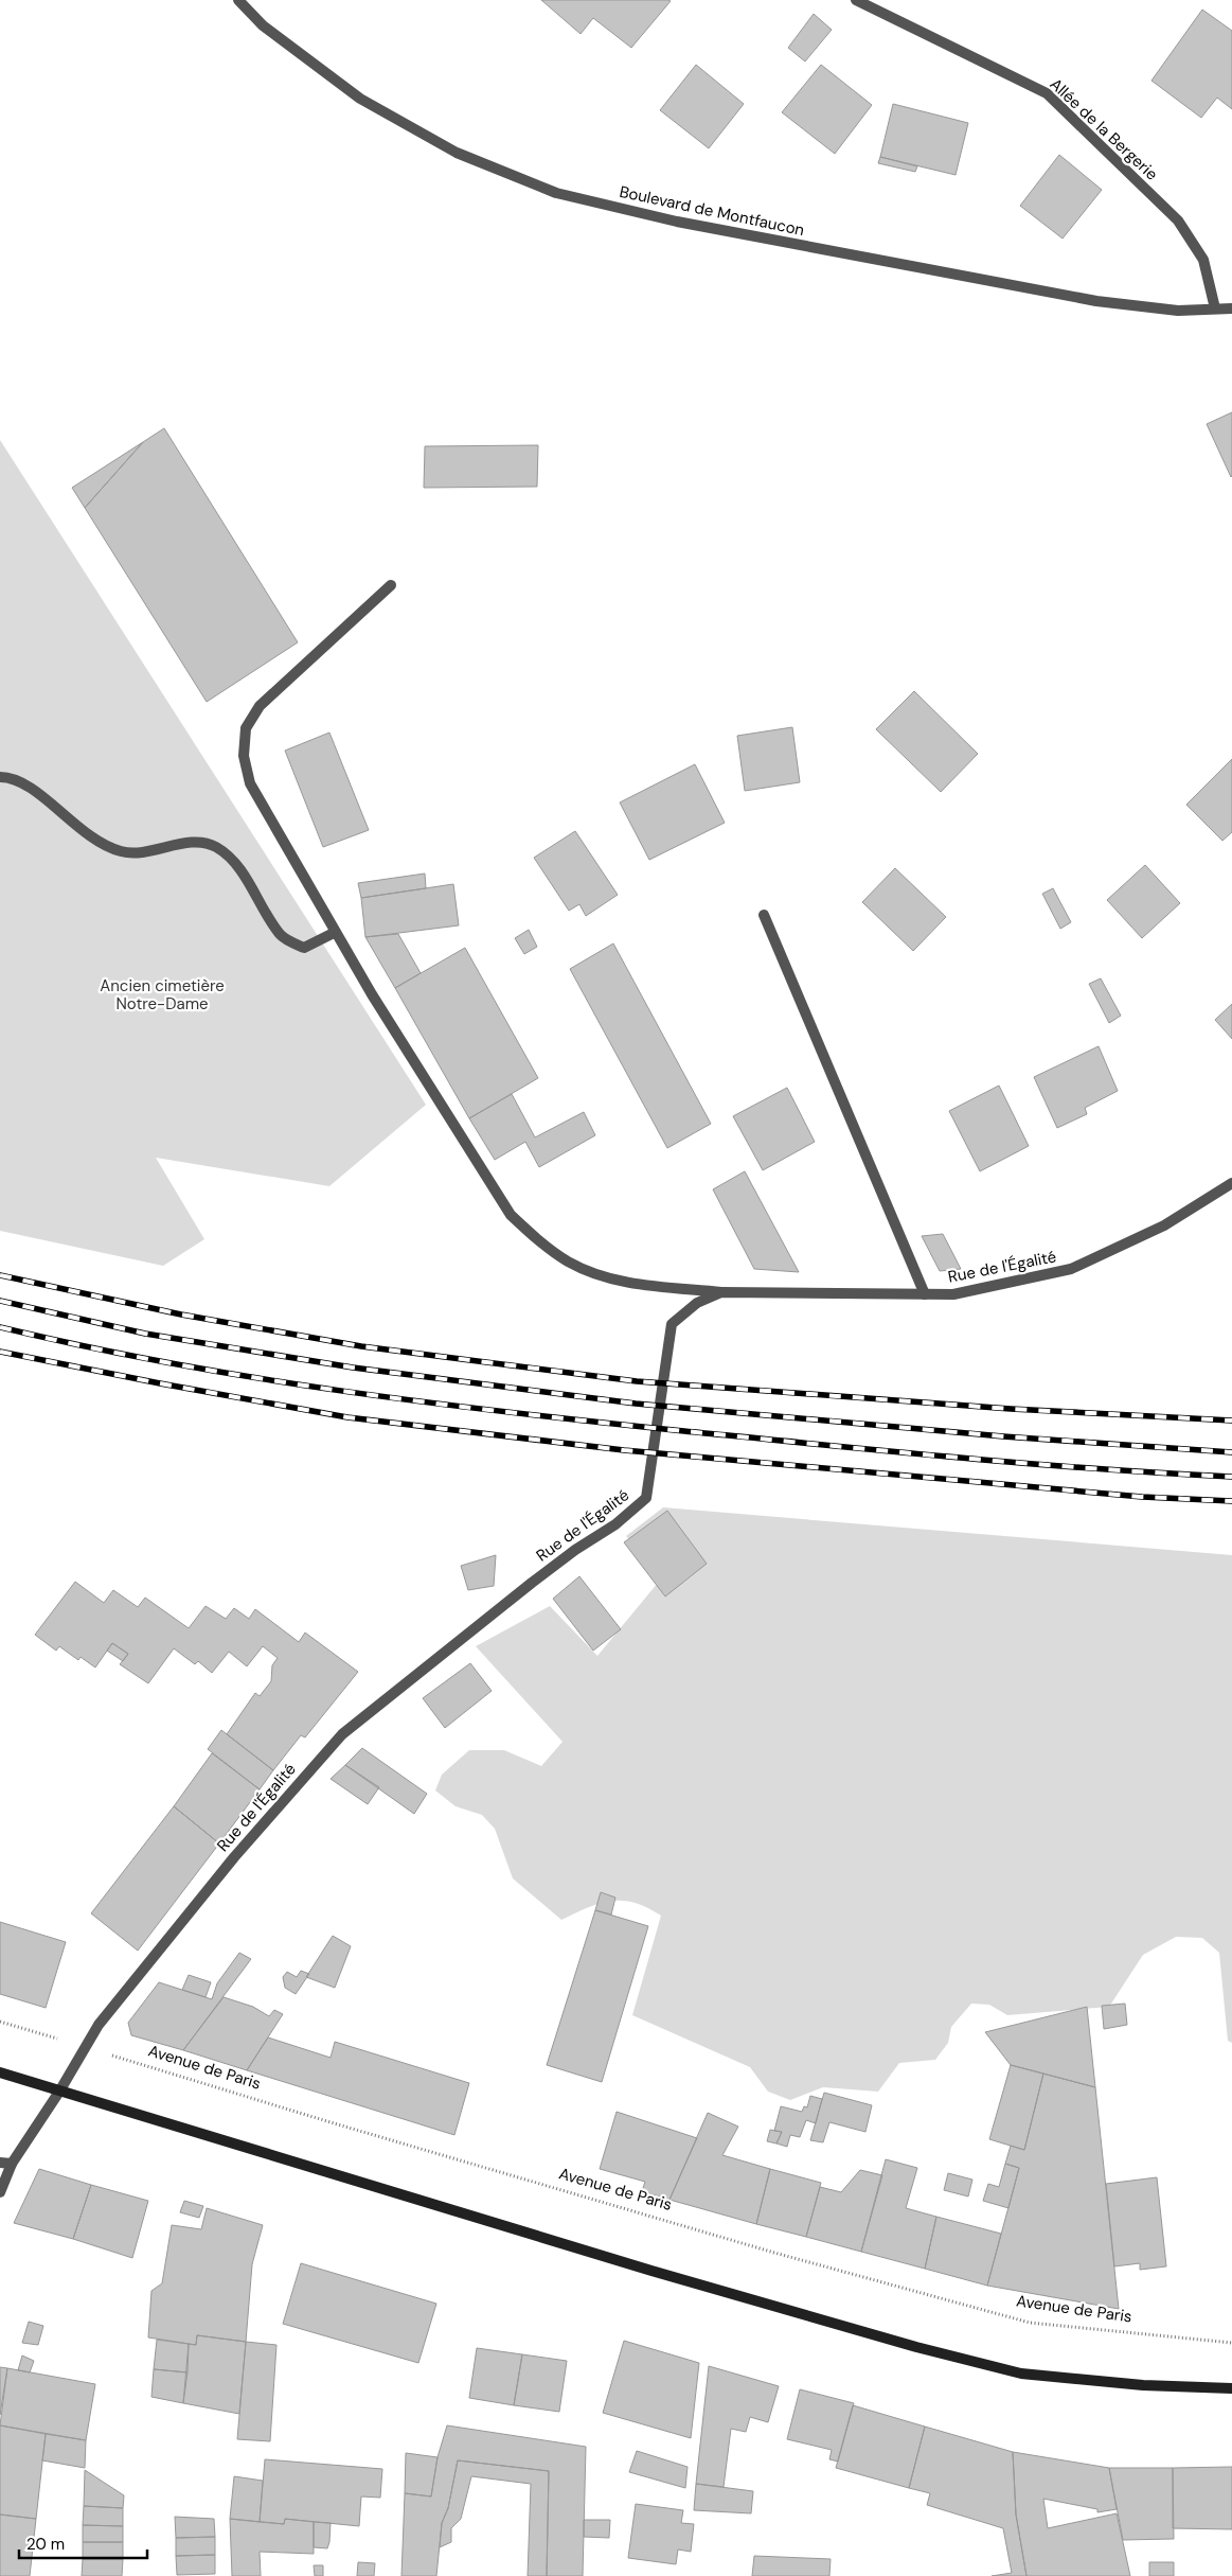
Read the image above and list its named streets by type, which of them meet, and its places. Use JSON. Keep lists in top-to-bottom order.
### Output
{
  "streets": {
    "street": ["Allée de la Bergerie", "Boulevard de Montfaucon", "Rue de l'Égalité"],
    "path": ["Avenue de Paris"]
  },
  "crossings": [
    ["Allée de la Bergerie", "Boulevard de Montfaucon"],
    ["Rue de l'Égalité", "Avenue de Paris"]
  ],
  "parks": ["Ancien cimetière Notre-Dame"],
  "scale_bar": "20 m"
}
